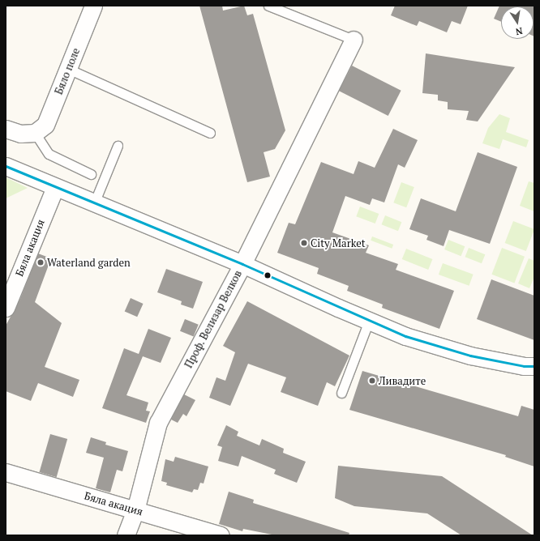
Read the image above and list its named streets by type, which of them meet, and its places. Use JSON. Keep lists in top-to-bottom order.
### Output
{
  "streets": {
    "street": ["Бяло поле", "Бяла акация", "Проф. Велизар Велков"]
  },
  "crossings": [
    ["Бяла акация", "Проф. Велизар Велков"]
  ],
  "places": ["City Market", "Waterland garden", "Ливадите"],
  "north": "bottom"
}
